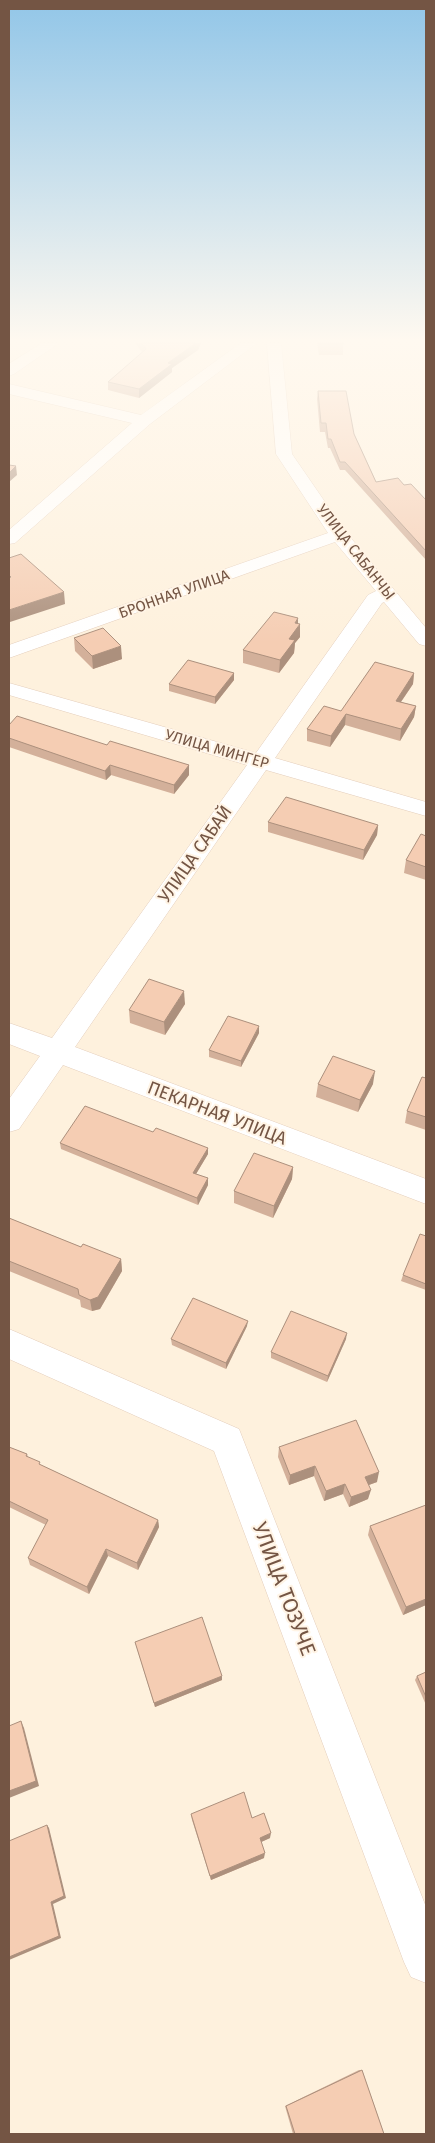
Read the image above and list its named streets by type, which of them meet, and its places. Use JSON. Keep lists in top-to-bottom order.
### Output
{
  "streets": {
    "street": [
      "УЛИЦА САБАНЧЫ",
      "БРОННАЯ УЛИЦА",
      "УЛИЦА МИНГЕР",
      "УЛИЦА САБАЙ",
      "ПЕКАРНАЯ УЛИЦА",
      "УЛИЦА ТОЗУЧЕ"
    ]
  },
  "crossings": [
    ["УЛИЦА САБАНЧЫ", "БРОННАЯ УЛИЦА"],
    ["УЛИЦА САБАНЧЫ", "УЛИЦА САБАЙ"],
    ["УЛИЦА МИНГЕР", "УЛИЦА САБАЙ"],
    ["УЛИЦА САБАЙ", "ПЕКАРНАЯ УЛИЦА"]
  ]
}
